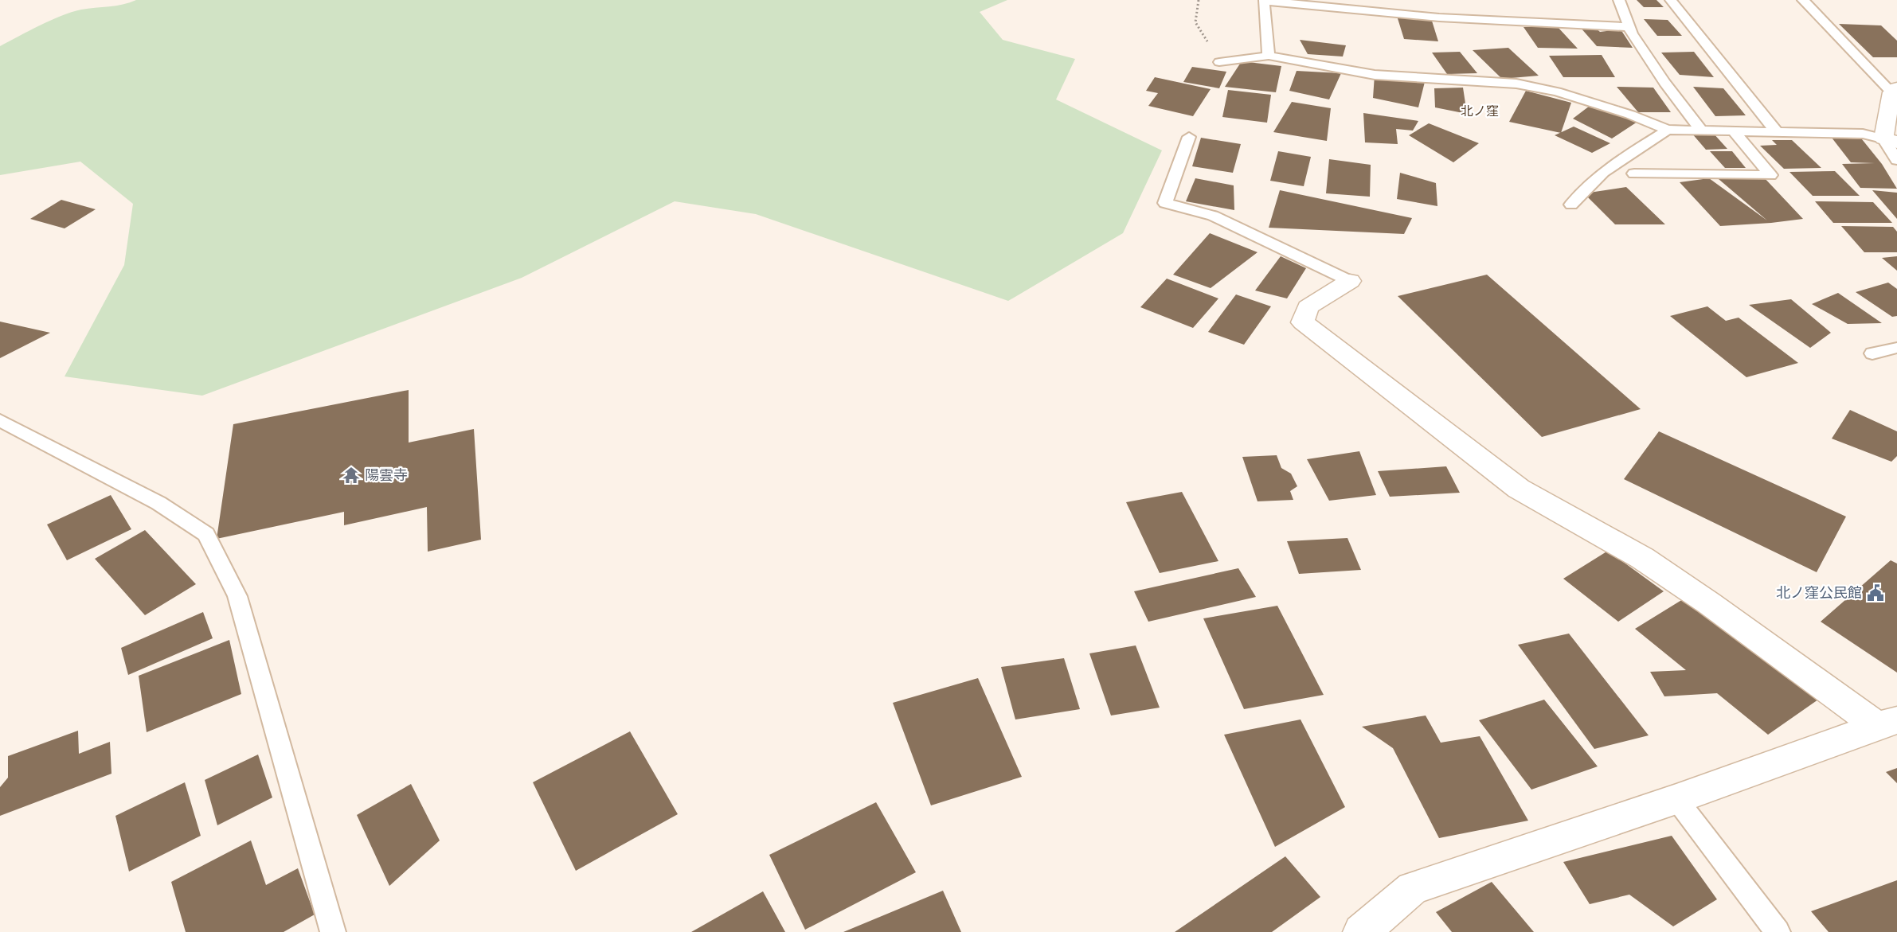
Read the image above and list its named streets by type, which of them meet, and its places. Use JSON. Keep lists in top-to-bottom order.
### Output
{
  "districts": ["北ノ窪"],
  "places": {
    "temple": ["陽雲寺"],
    "public building": ["北ノ窪公民館"]
  }
}
